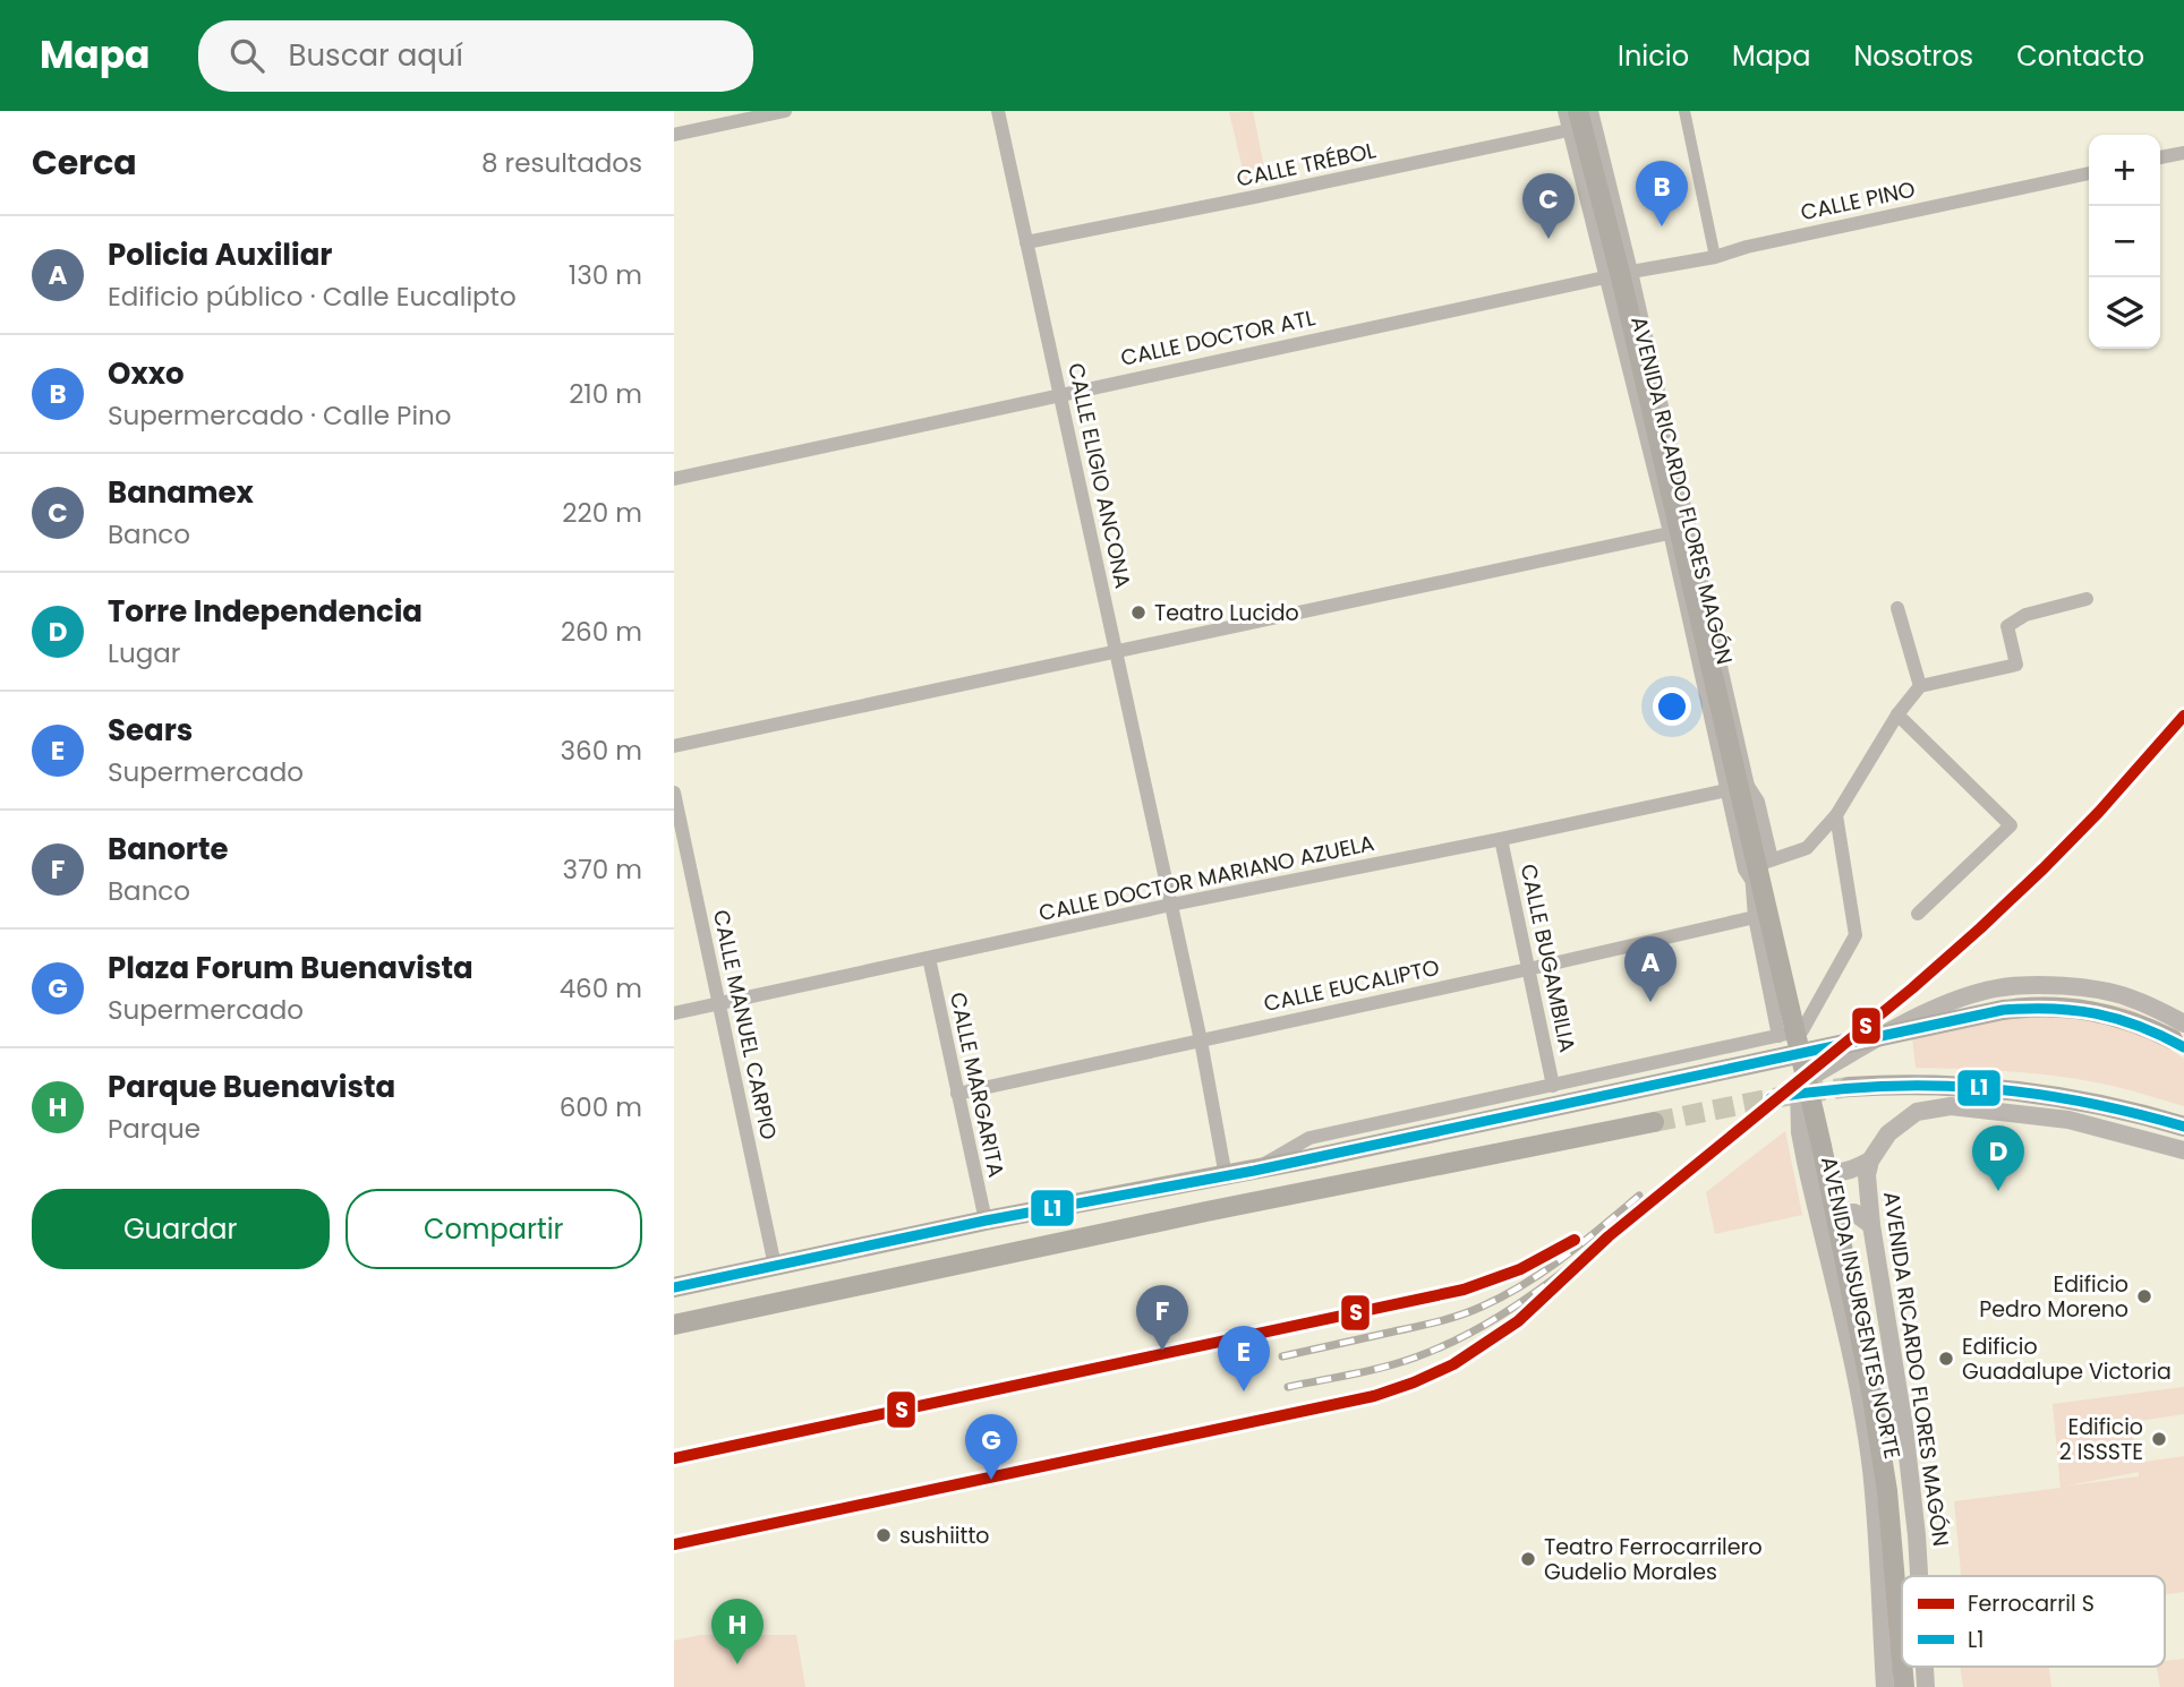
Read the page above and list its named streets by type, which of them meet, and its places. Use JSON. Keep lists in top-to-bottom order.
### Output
{
  "streets": {
    "main road": ["AVENIDA RICARDO FLORES MAGÓN", "AVENIDA INSURGENTES NORTE"],
    "street": [
      "CALLE TRÉBOL",
      "CALLE PINO",
      "CALLE DOCTOR ATL",
      "CALLE ELIGIO ANCONA",
      "CALLE DOCTOR MARIANO AZUELA",
      "CALLE BUGAMBILIA",
      "CALLE EUCALIPTO",
      "CALLE MANUEL CARPIO",
      "CALLE MARGARITA"
    ]
  },
  "crossings": [
    ["CALLE TRÉBOL", "CALLE ELIGIO ANCONA"],
    ["CALLE TRÉBOL", "AVENIDA RICARDO FLORES MAGÓN"],
    ["CALLE PINO", "CALLE DOCTOR ATL"],
    ["CALLE PINO", "AVENIDA RICARDO FLORES MAGÓN"],
    ["CALLE DOCTOR ATL", "CALLE ELIGIO ANCONA"],
    ["CALLE DOCTOR ATL", "AVENIDA RICARDO FLORES MAGÓN"],
    ["CALLE ELIGIO ANCONA", "CALLE DOCTOR MARIANO AZUELA"],
    ["CALLE ELIGIO ANCONA", "CALLE EUCALIPTO"],
    ["CALLE ELIGIO ANCONA", "AVENIDA INSURGENTES NORTE"],
    ["AVENIDA RICARDO FLORES MAGÓN", "CALLE DOCTOR MARIANO AZUELA"],
    ["AVENIDA RICARDO FLORES MAGÓN", "CALLE EUCALIPTO"],
    ["AVENIDA RICARDO FLORES MAGÓN", "AVENIDA INSURGENTES NORTE"],
    ["CALLE DOCTOR MARIANO AZUELA", "CALLE BUGAMBILIA"],
    ["CALLE DOCTOR MARIANO AZUELA", "CALLE MANUEL CARPIO"],
    ["CALLE DOCTOR MARIANO AZUELA", "CALLE MARGARITA"],
    ["CALLE BUGAMBILIA", "CALLE EUCALIPTO"],
    ["CALLE BUGAMBILIA", "AVENIDA INSURGENTES NORTE"],
    ["CALLE EUCALIPTO", "CALLE MARGARITA"],
    ["CALLE MANUEL CARPIO", "AVENIDA INSURGENTES NORTE"],
    ["CALLE MARGARITA", "AVENIDA INSURGENTES NORTE"]
  ],
  "places": [
    "Teatro Lucido",
    "Edificio Pedro Moreno",
    "Edificio Guadalupe Victoria",
    "Edificio 2 ISSSTE",
    "sushiitto",
    "Teatro Ferrocarrilero Gudelio Morales"
  ],
  "lines": ["rail line S", "transit line L1"],
  "legend": ["Ferrocarril S", "L1"],
  "page": {
    "header": "Mapa",
    "search": "Buscar aquí",
    "nav": [
      "Inicio",
      "Mapa",
      "Nosotros",
      "Contacto"
    ],
    "heading": ["Cerca", "8 resultados"],
    "map_buttons": ["+", "−"],
    "pins": [
      "B",
      "C",
      "A",
      "D",
      "F",
      "E",
      "G",
      "H"
    ],
    "list": [
      {
        "mark": "A",
        "name": "Policia Auxiliar",
        "note": "Edificio público · Calle Eucalipto",
        "value": "130 m"
      },
      {
        "mark": "B",
        "name": "Oxxo",
        "note": "Supermercado · Calle Pino",
        "value": "210 m"
      },
      {
        "mark": "C",
        "name": "Banamex",
        "note": "Banco",
        "value": "220 m"
      },
      {
        "mark": "D",
        "name": "Torre Independencia",
        "note": "Lugar",
        "value": "260 m"
      },
      {
        "mark": "E",
        "name": "Sears",
        "note": "Supermercado",
        "value": "360 m"
      },
      {
        "mark": "F",
        "name": "Banorte",
        "note": "Banco",
        "value": "370 m"
      },
      {
        "mark": "G",
        "name": "Plaza Forum Buenavista",
        "note": "Supermercado",
        "value": "460 m"
      },
      {
        "mark": "H",
        "name": "Parque Buenavista",
        "note": "Parque",
        "value": "600 m"
      }
    ],
    "buttons": ["Guardar", "Compartir"]
  }
}
